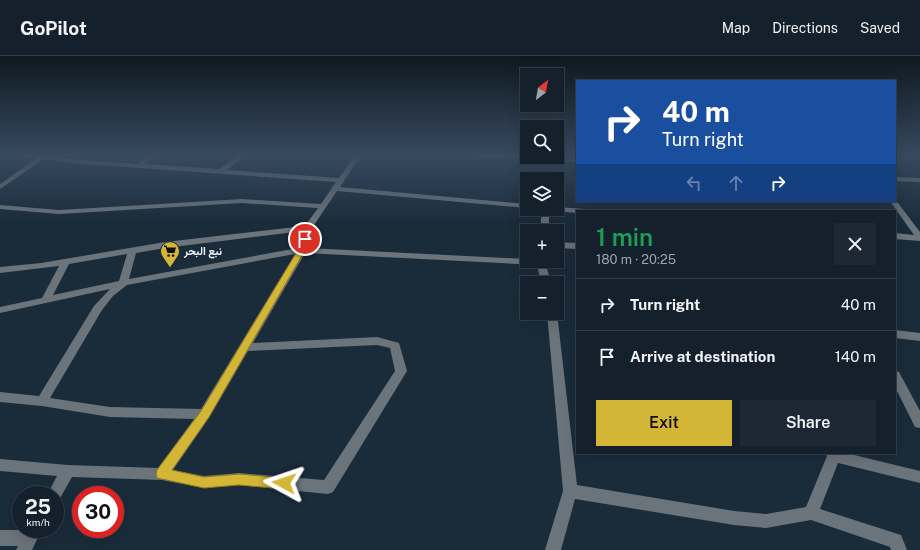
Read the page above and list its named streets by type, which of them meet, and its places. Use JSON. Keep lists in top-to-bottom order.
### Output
{
  "places": {
    "supermarket": ["نبع البحر"]
  },
  "north": "top right",
  "page": {
    "header": "GoPilot",
    "nav": ["Map", "Directions", "Saved"],
    "map_buttons": ["+", "−"],
    "turn": ["40 m", "Turn right"],
    "heading": ["1 min", "180 m · 20:25"],
    "list": [
      {
        "name": "Turn right",
        "value": "40 m"
      },
      {
        "name": "Arrive at destination",
        "value": "140 m"
      }
    ],
    "buttons": ["Exit", "Share"],
    "speed": "25 km/h",
    "limit": "30"
  }
}
